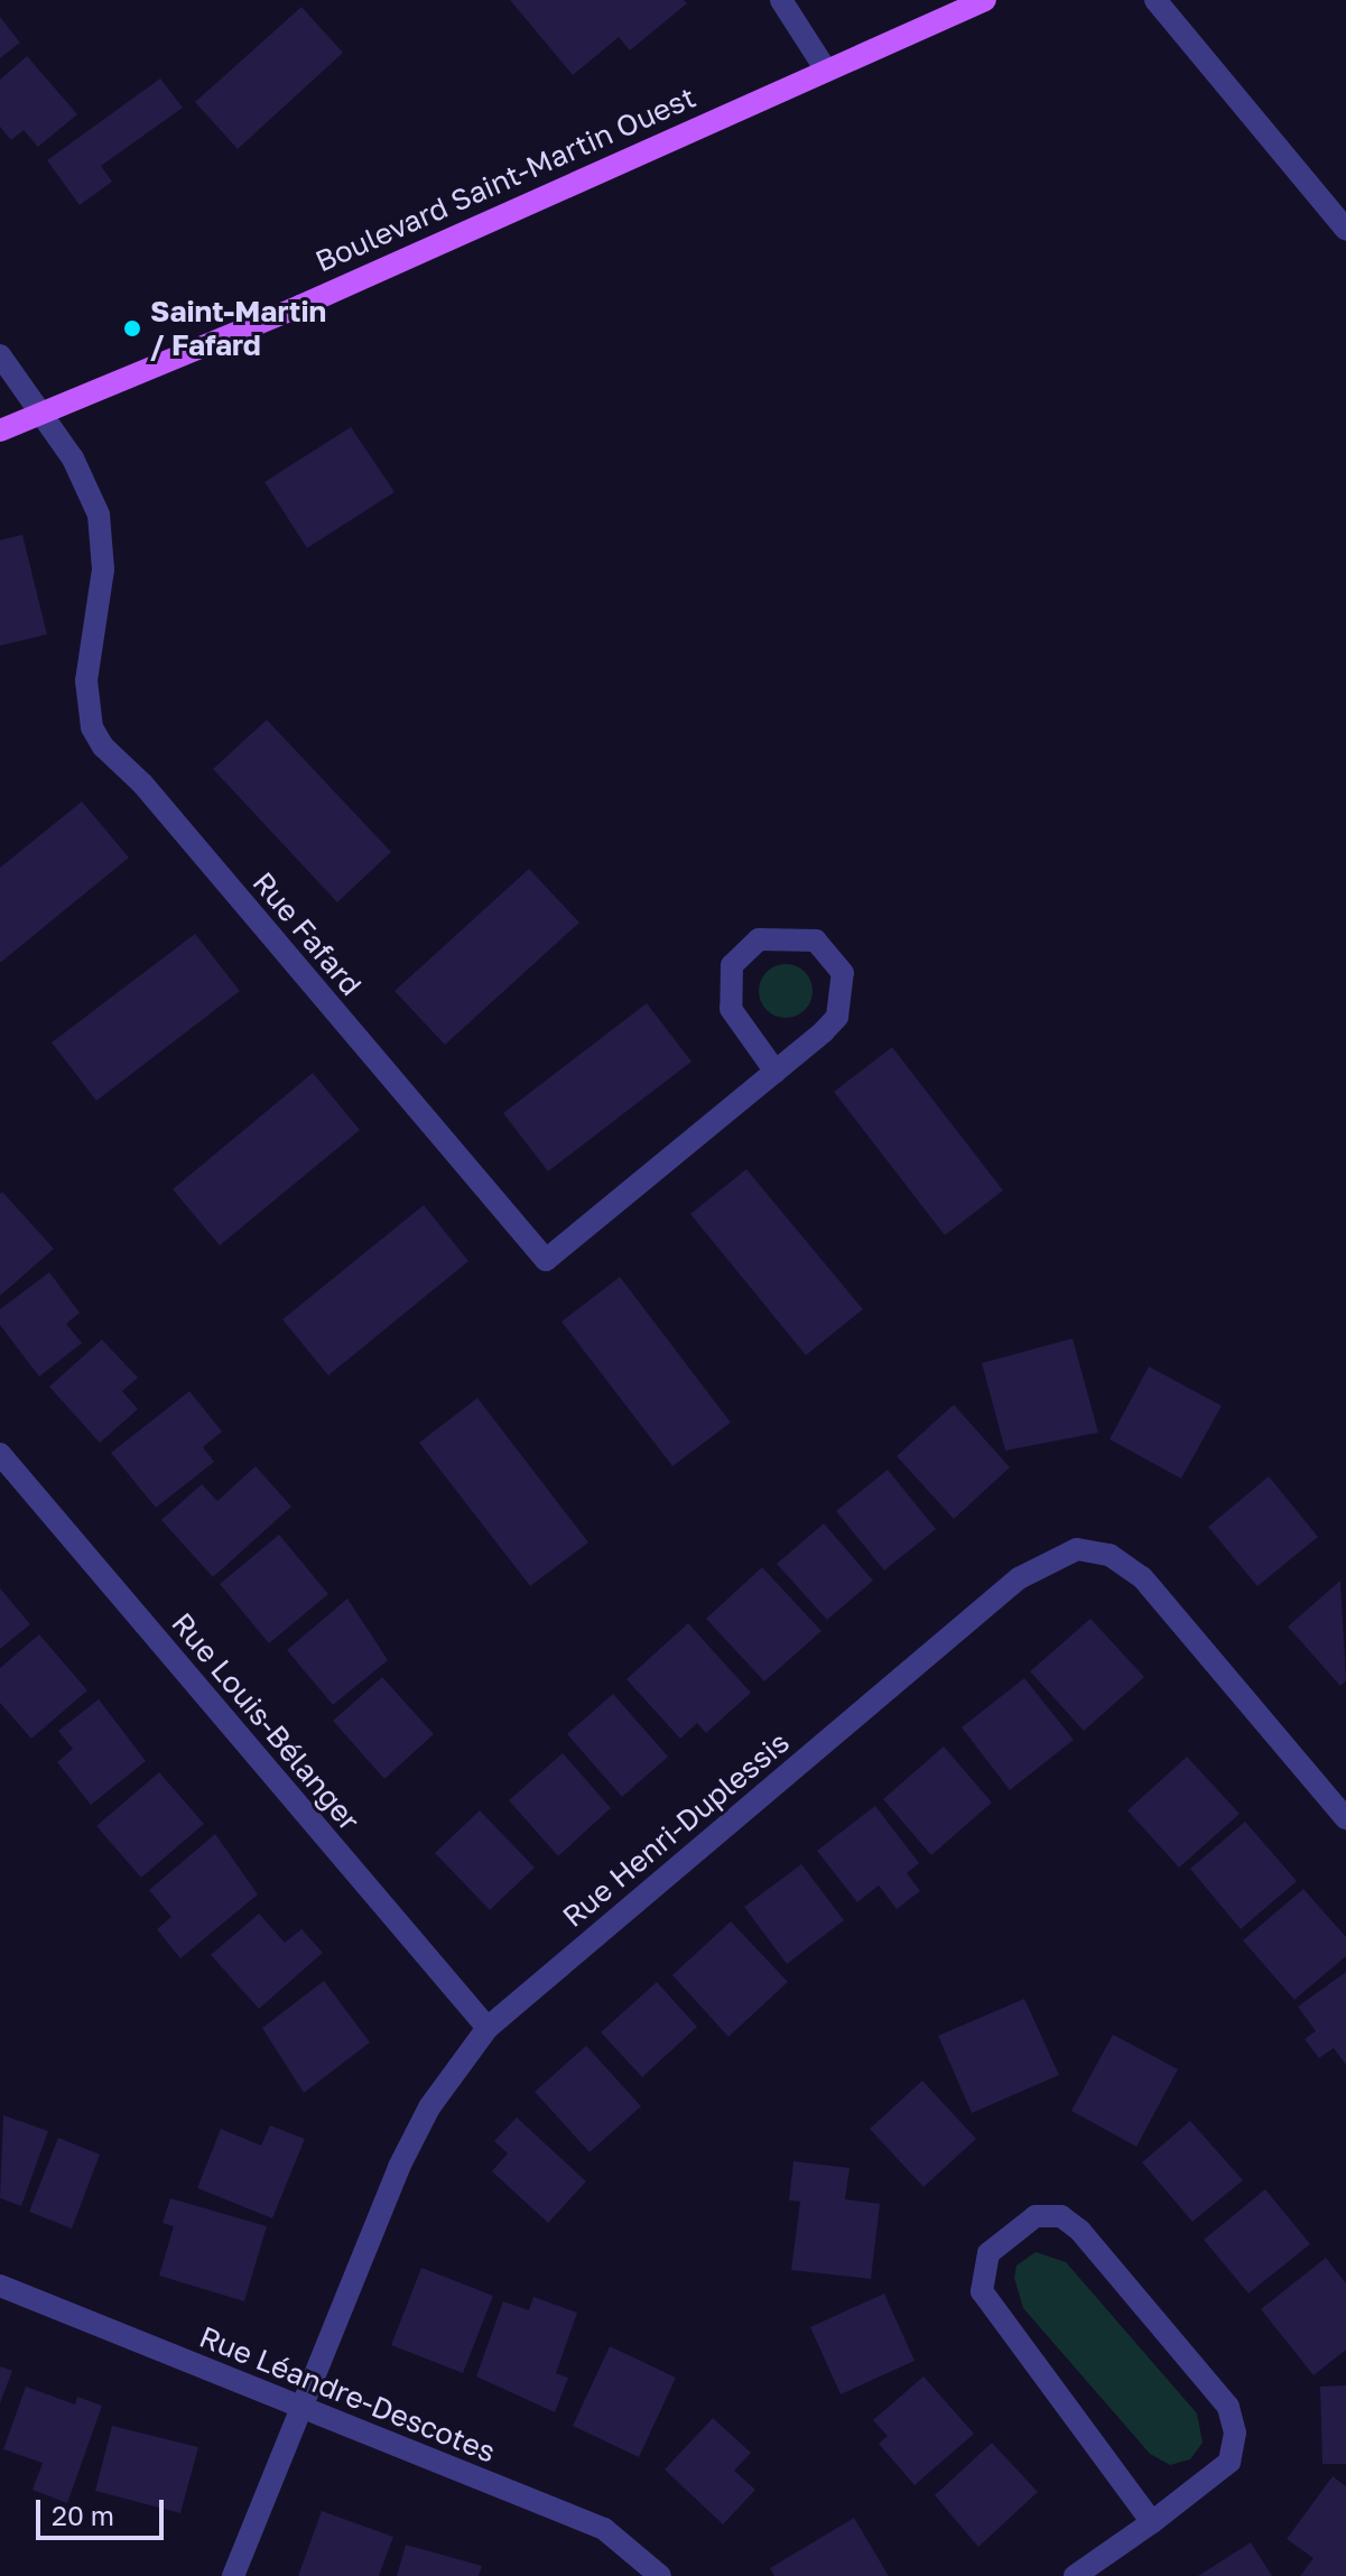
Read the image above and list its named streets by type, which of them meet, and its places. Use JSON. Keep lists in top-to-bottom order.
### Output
{
  "streets": {
    "main road": ["Boulevard Saint-Martin Ouest"],
    "street": [
      "Rue Fafard",
      "Rue Louis-Bélanger",
      "Rue Henri-Duplessis",
      "Rue Léandre-Descotes"
    ]
  },
  "crossings": [
    ["Boulevard Saint-Martin Ouest", "Rue Fafard"],
    ["Rue Louis-Bélanger", "Rue Henri-Duplessis"],
    ["Rue Henri-Duplessis", "Rue Léandre-Descotes"]
  ],
  "places": ["Saint-Martin / Fafard"],
  "scale_bar": "20 m"
}
